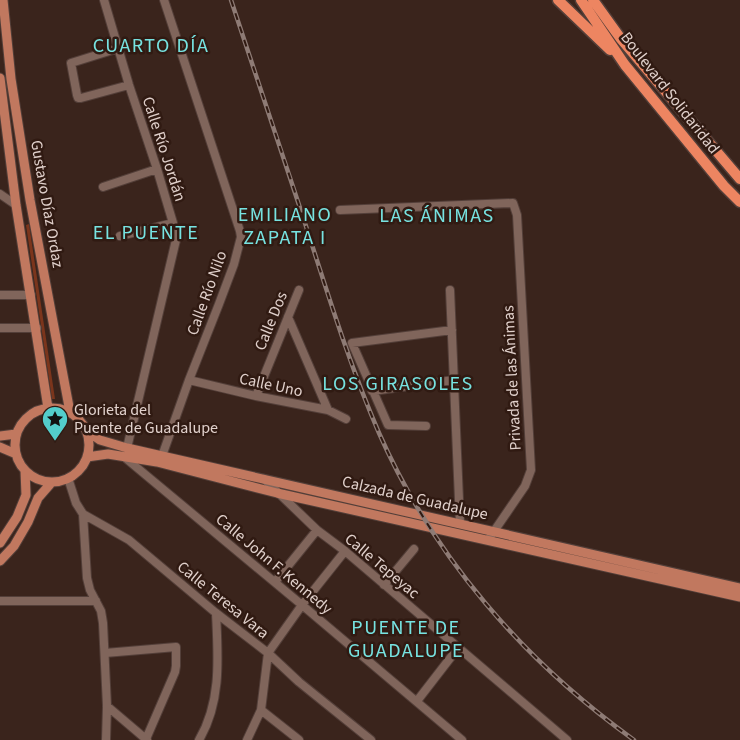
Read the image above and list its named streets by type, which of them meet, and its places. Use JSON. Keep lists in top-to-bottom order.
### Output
{
  "streets": {
    "highway": ["Boulevard Solidaridad"],
    "main road": ["Gustavo Díaz Ordaz", "Calzada de Guadalupe"],
    "street": [
      "Calle Río Jordán",
      "Calle Río Nilo",
      "Calle Dos",
      "Privada de las Ánimas",
      "Calle Uno",
      "Calle John F. Kennedy",
      "Calle Tepeyac",
      "Calle Teresa Vara"
    ]
  },
  "crossings": [
    ["Calle Río Jordán", "Calzada de Guadalupe"],
    ["Calle Río Jordán", "Calle John F. Kennedy"],
    ["Gustavo Díaz Ordaz", "Calzada de Guadalupe"],
    ["Calle Río Nilo", "Calle Uno"],
    ["Calle Río Nilo", "Calzada de Guadalupe"],
    ["Calle Dos", "Calle Uno"],
    ["Privada de las Ánimas", "Calzada de Guadalupe"],
    ["Calzada de Guadalupe", "Calle John F. Kennedy"],
    ["Calzada de Guadalupe", "Calle Tepeyac"]
  ],
  "districts": [
    "CUARTO DÍA",
    "EMILIANO ZAPATA I",
    "LAS ÁNIMAS",
    "EL PUENTE",
    "LOS GIRASOLES",
    "PUENTE DE GUADALUPE"
  ],
  "places": {
    "place": ["Glorieta del Puente de Guadalupe"]
  }
}
